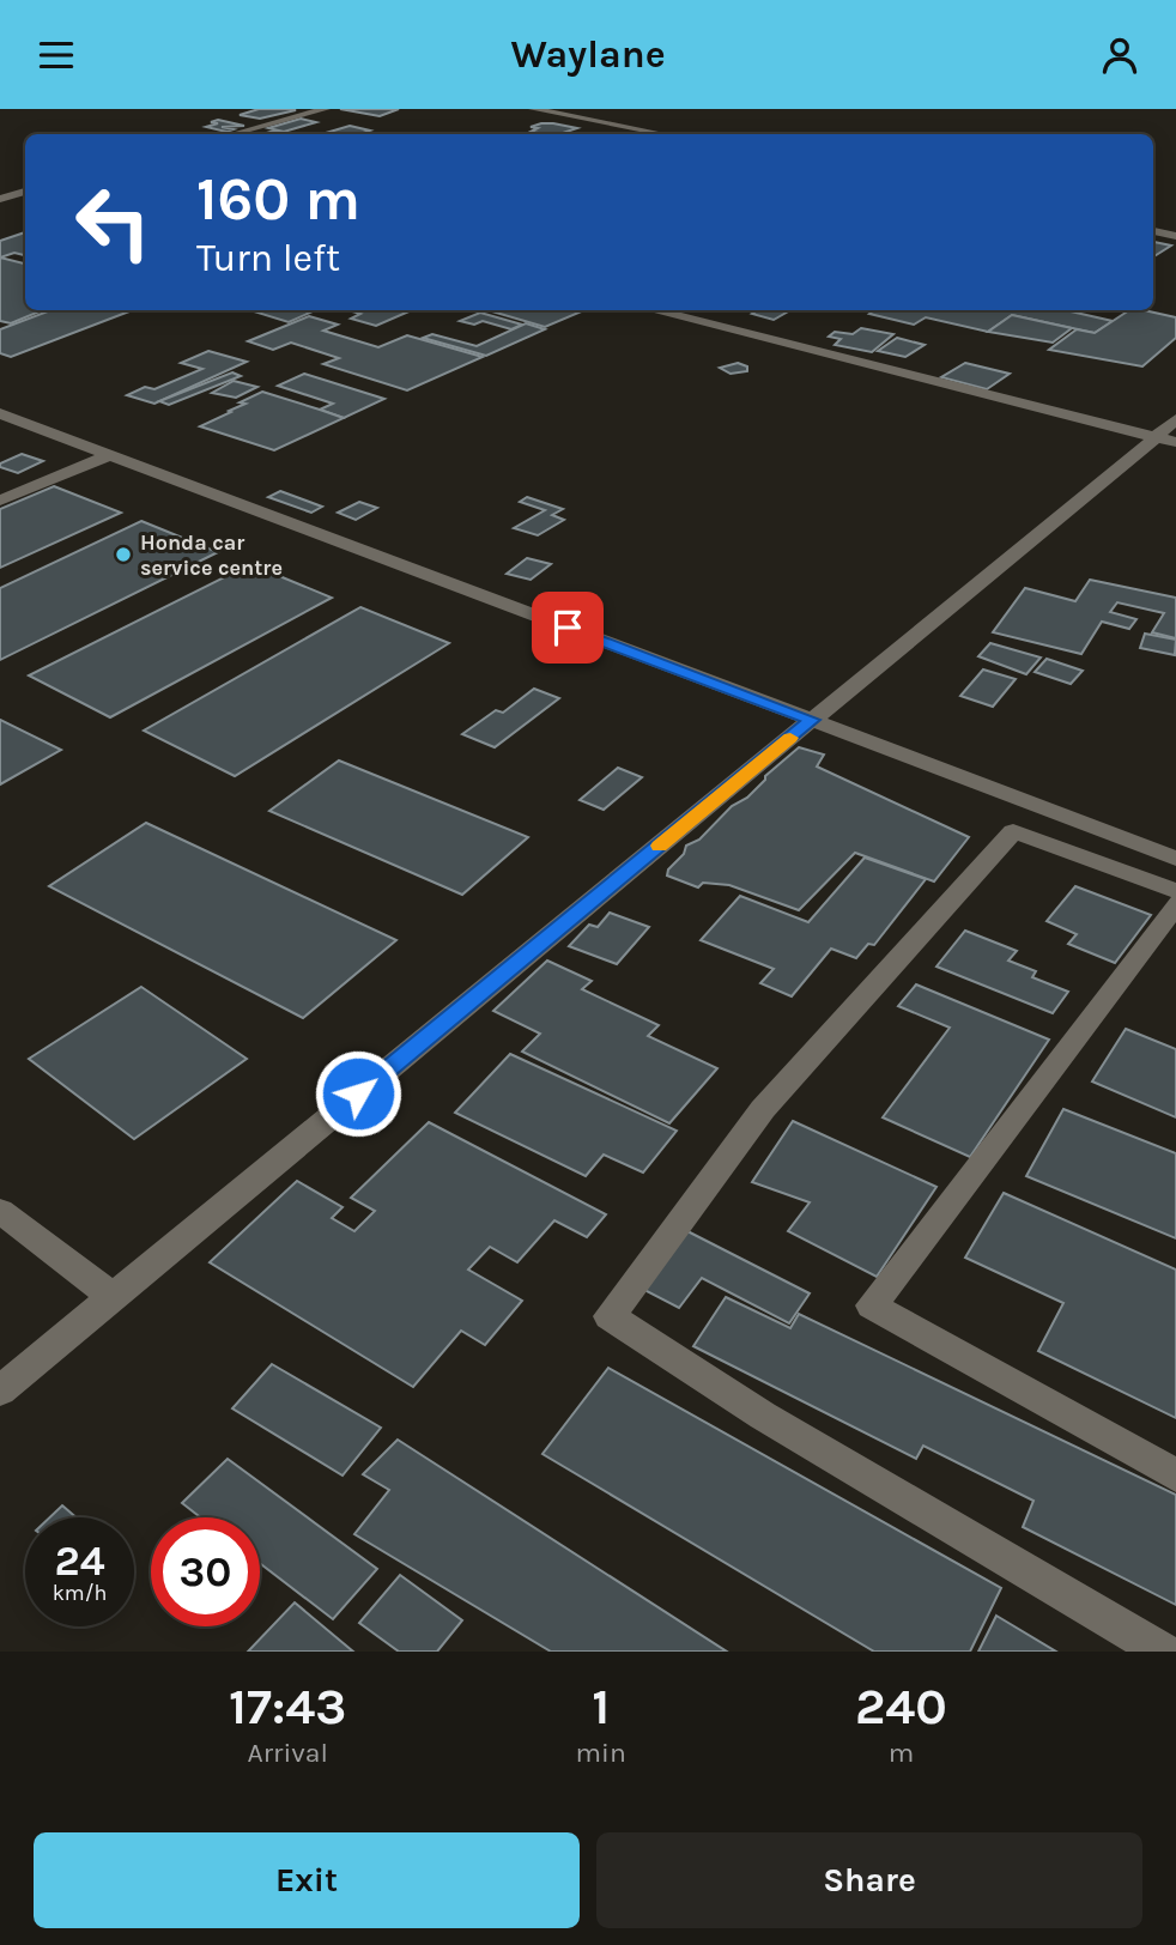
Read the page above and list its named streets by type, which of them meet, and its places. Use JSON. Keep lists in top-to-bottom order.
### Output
{
  "places": ["Honda car service centre"],
  "page": {
    "header": "Waylane",
    "turn": ["160 m", "Turn left"],
    "speed": "24 km/h",
    "limit": "30",
    "eta": [
      "17:43",
      "Arrival",
      "1",
      "min",
      "240",
      "m"
    ],
    "buttons": ["Exit", "Share"]
  }
}
